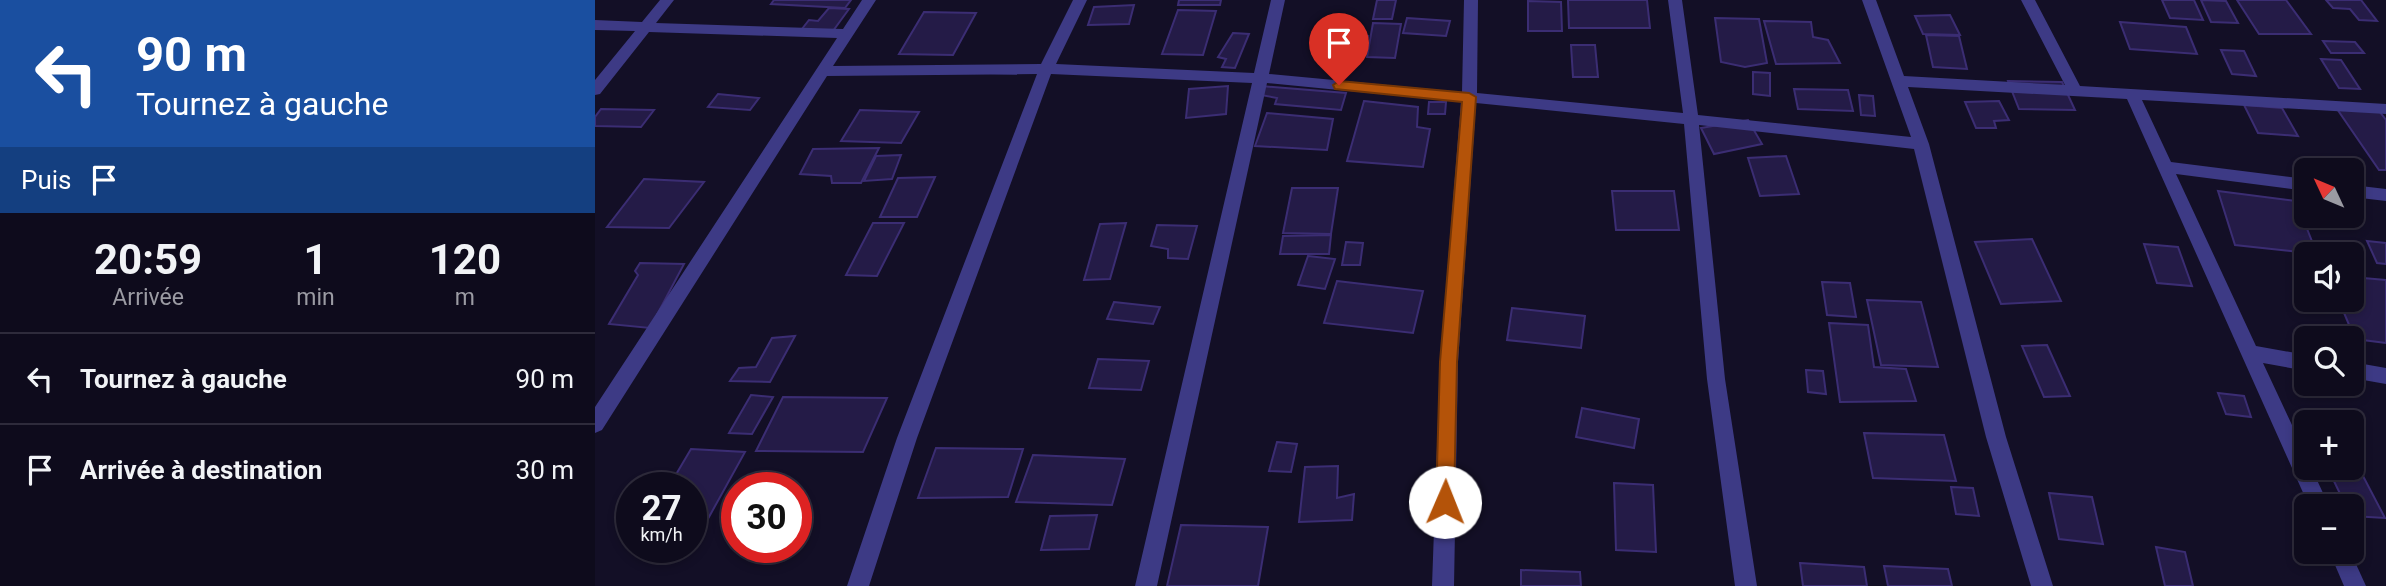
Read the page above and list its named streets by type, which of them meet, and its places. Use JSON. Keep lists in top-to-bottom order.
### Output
{
  "north": "top left",
  "page": {
    "turn": ["90 m", "Tournez à gauche"],
    "then": "Puis",
    "map_buttons": ["+", "−"],
    "eta": [
      "20:59",
      "Arrivée",
      "1",
      "min",
      "120",
      "m"
    ],
    "list": [
      {
        "name": "Tournez à gauche",
        "value": "90 m"
      },
      {
        "name": "Arrivée à destination",
        "value": "30 m"
      }
    ],
    "speed": "27 km/h",
    "limit": "30"
  }
}
